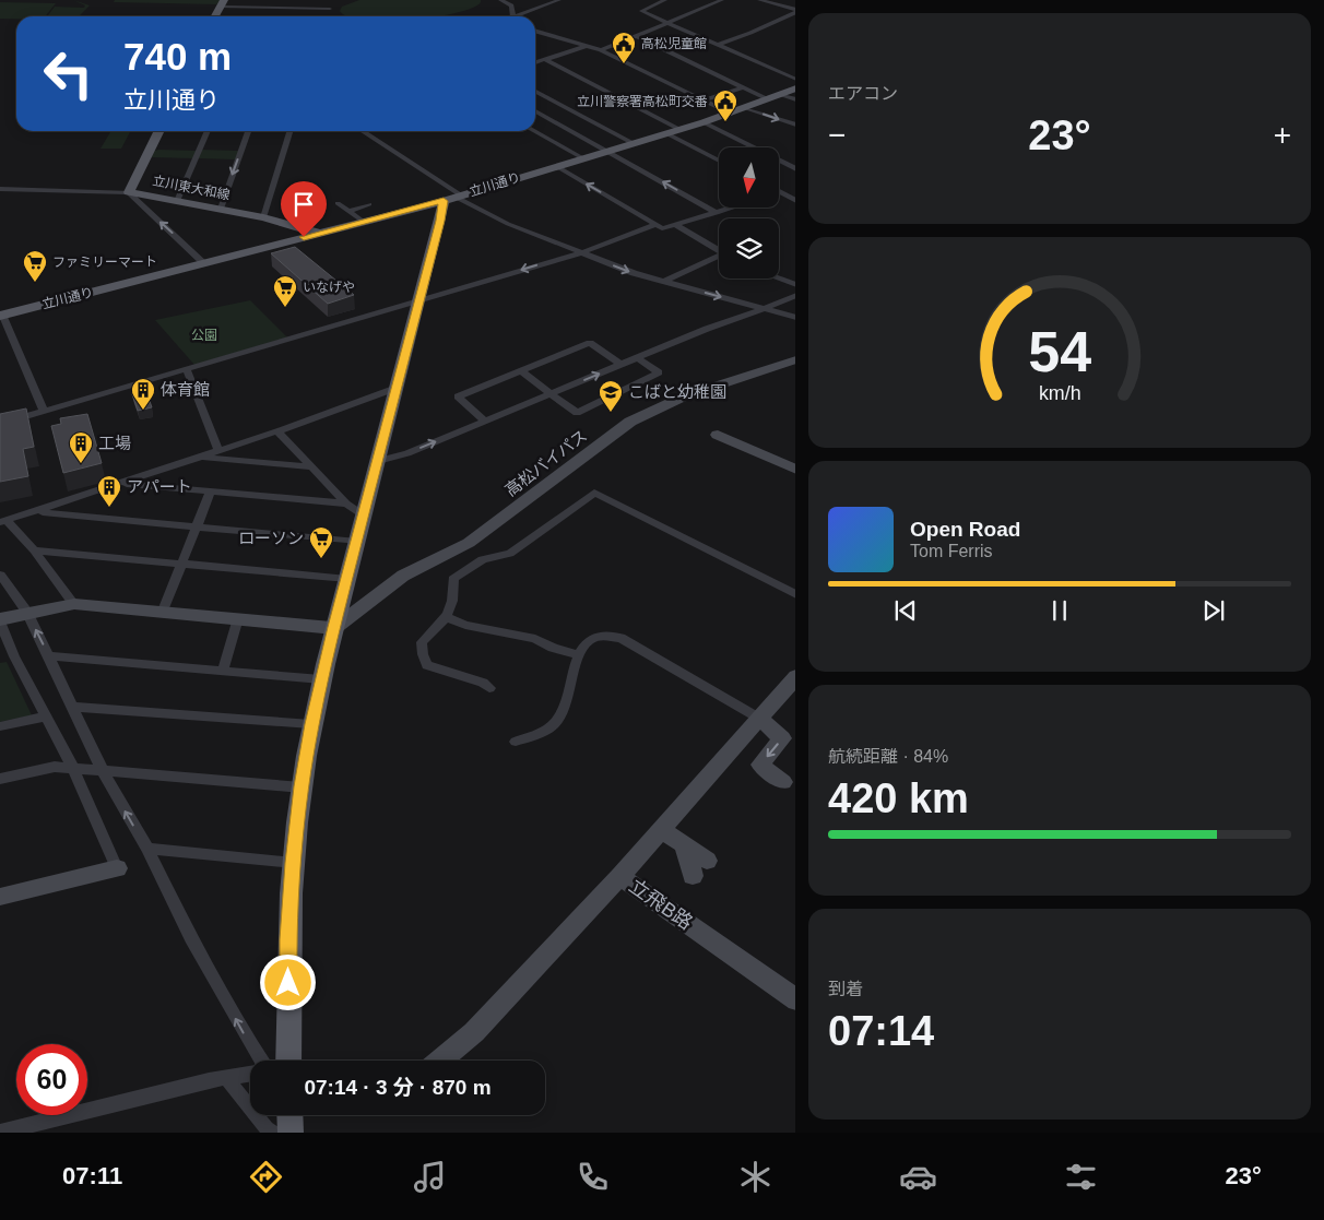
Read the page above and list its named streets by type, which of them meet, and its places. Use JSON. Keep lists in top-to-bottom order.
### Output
{
  "streets": {
    "main road": ["立川通り", "立川東大和線"],
    "street": ["高松バイパス", "立飛B路"]
  },
  "crossings": [
    ["立川通り", "立川東大和線"]
  ],
  "parks": ["公園"],
  "places": {
    "public building": ["高松児童館", "立川警察署高松町交番"],
    "supermarket": ["ファミリーマート", "いなげや", "ローソン"],
    "building": ["体育館", "工場", "アパート"],
    "school or university": ["こばと幼稚園"]
  },
  "north": "bottom",
  "page": {
    "tile": [
      "エアコン",
      ["航続距離 · 84%", "420 km"],
      ["到着", "07:14"]
    ],
    "turn": ["740 m", "立川通り"],
    "heat": ["−", "23°", "+"],
    "song": ["Open Road", "Tom Ferris"],
    "limit": "60",
    "trip": "07:14 · 3 分 · 870 m",
    "tabs": ["07:11", "23°"],
    "gauge": ["54", "km/h"]
  }
}
